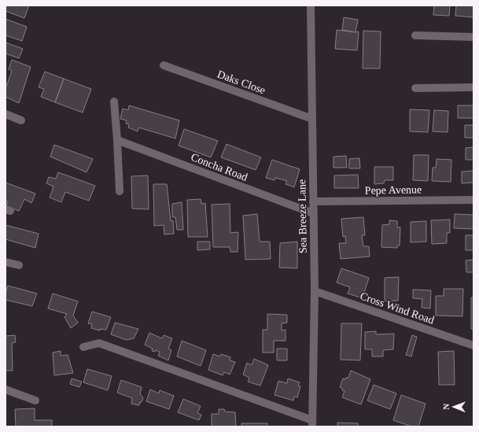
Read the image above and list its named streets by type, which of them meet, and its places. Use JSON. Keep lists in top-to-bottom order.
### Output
{
  "streets": {
    "street": [
      "Daks Close",
      "Concha Road",
      "Pepe Avenue",
      "Sea Breeze Lane",
      "Cross Wind Road"
    ]
  },
  "crossings": [
    ["Daks Close", "Sea Breeze Lane"],
    ["Concha Road", "Sea Breeze Lane"],
    ["Pepe Avenue", "Sea Breeze Lane"],
    ["Sea Breeze Lane", "Cross Wind Road"]
  ],
  "north": "left"
}
